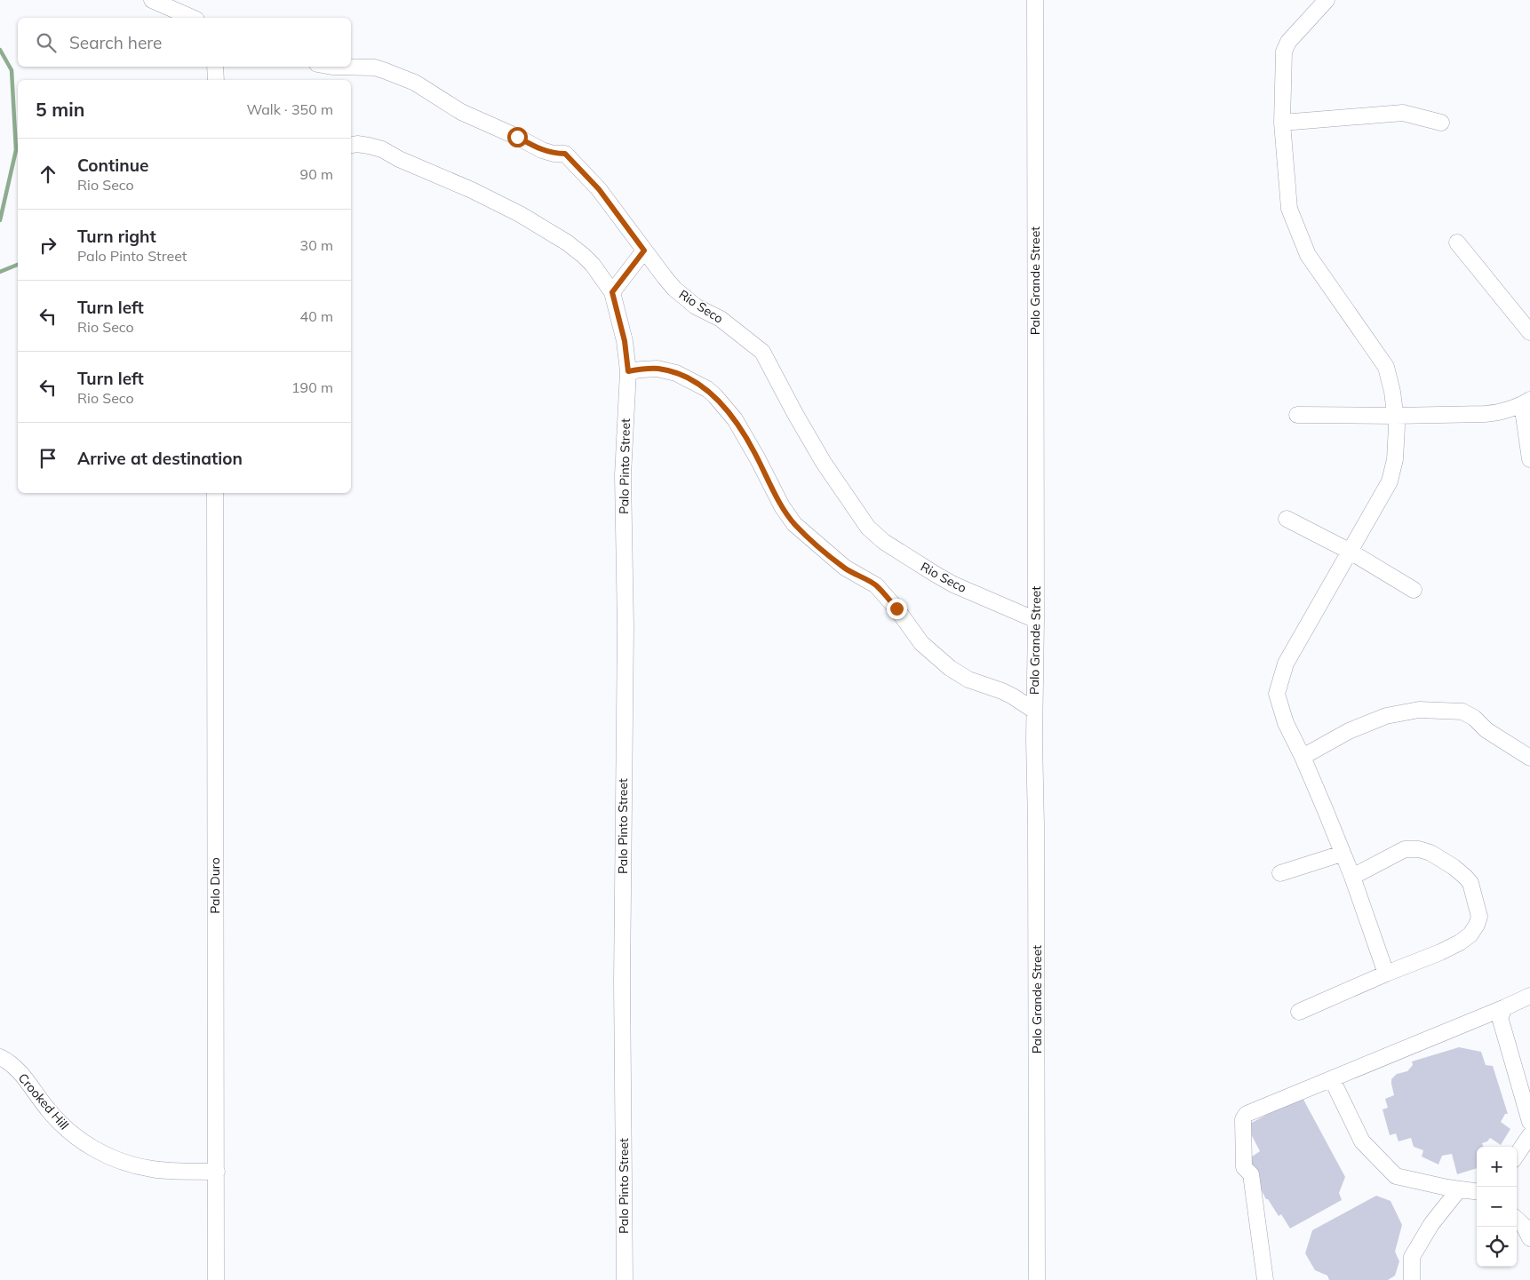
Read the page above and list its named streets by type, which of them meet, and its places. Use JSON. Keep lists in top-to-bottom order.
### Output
{
  "streets": {
    "street": [
      "Palo Grande Street",
      "Rio Seco",
      "Palo Pinto Street",
      "Palo Duro",
      "Crooked Hill"
    ]
  },
  "crossings": [
    ["Palo Grande Street", "Rio Seco"],
    ["Palo Duro", "Crooked Hill"]
  ],
  "page": {
    "search": "Search here",
    "heading": ["5 min", "Walk · 350 m"],
    "list": [
      ["Continue", "Rio Seco", "90 m"],
      ["Turn right", "Palo Pinto Street", "30 m"],
      ["Turn left", "Rio Seco", "40 m"],
      ["Turn left", "Rio Seco", "190 m"],
      "Arrive at destination"
    ],
    "map_buttons": ["+", "−"]
  }
}
